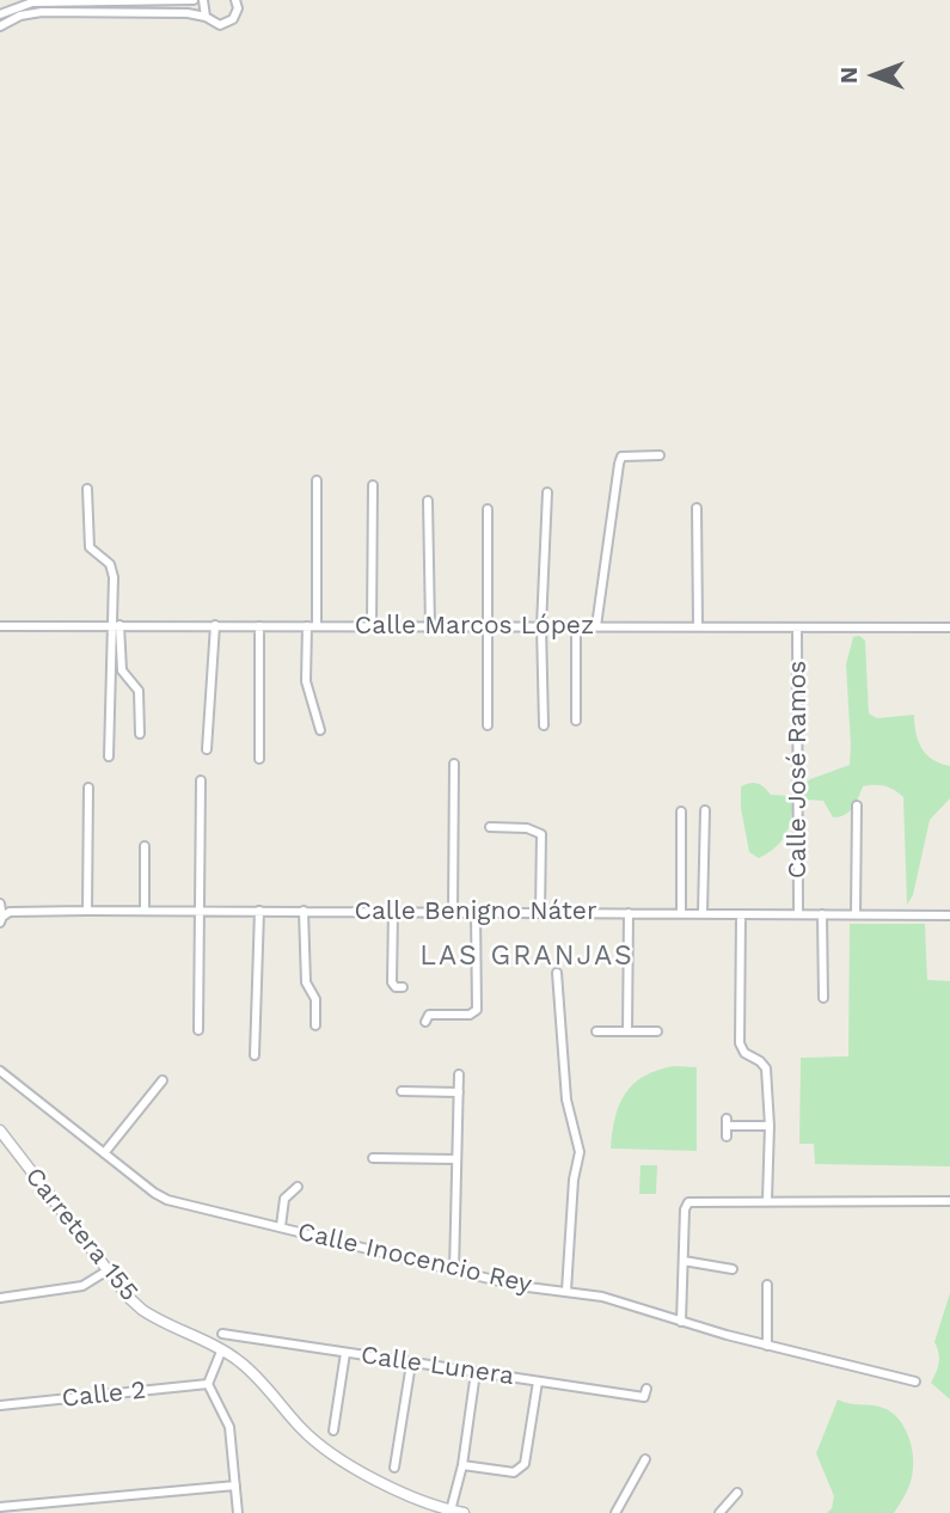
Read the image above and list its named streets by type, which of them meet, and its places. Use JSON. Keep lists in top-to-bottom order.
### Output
{
  "streets": {
    "street": [
      "Calle Marcos López",
      "Calle José Ramos",
      "Calle Benigno Náter",
      "Carretera 155",
      "Calle Inocencio Rey",
      "Calle Lunera",
      "Calle 2"
    ]
  },
  "crossings": [
    ["Calle Marcos López", "Calle José Ramos"],
    ["Calle José Ramos", "Calle Benigno Náter"]
  ],
  "districts": ["LAS GRANJAS"],
  "north": "left"
}
